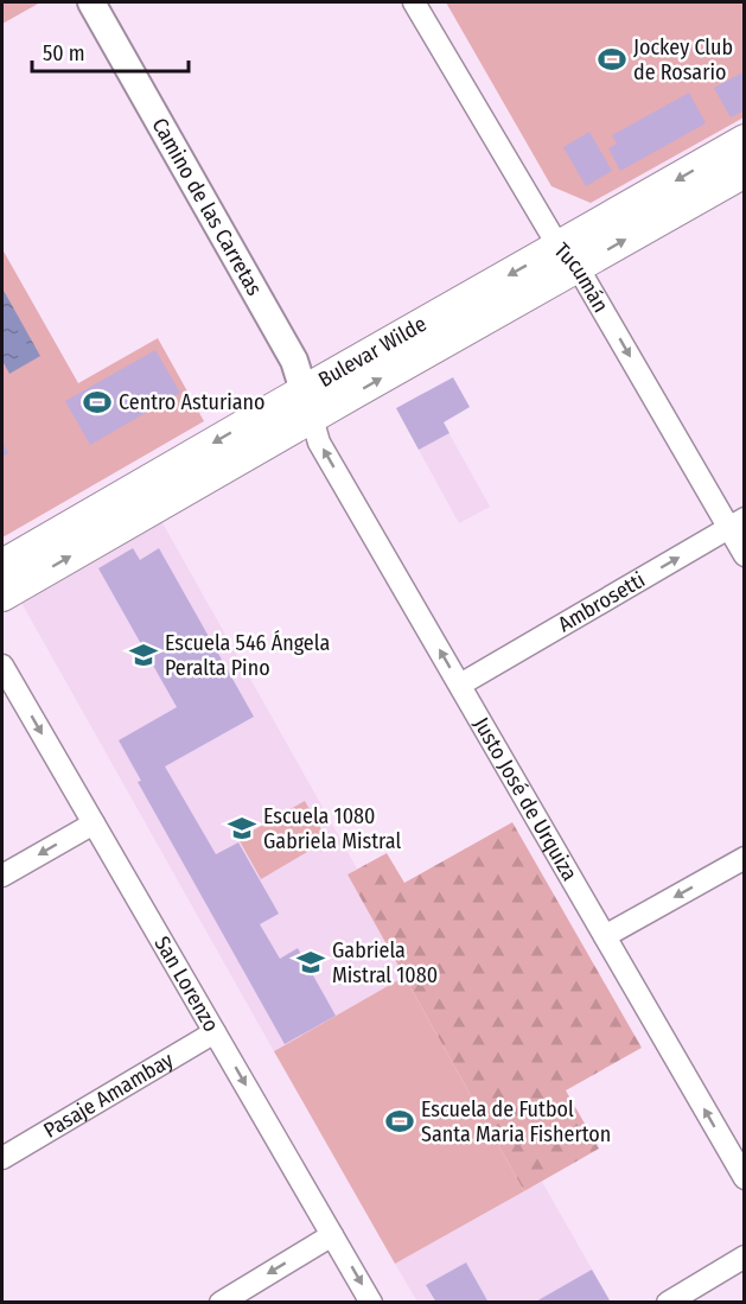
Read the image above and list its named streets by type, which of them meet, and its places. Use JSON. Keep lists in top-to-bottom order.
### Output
{
  "streets": {
    "main road": ["Bulevar Wilde"],
    "street": [
      "Camino de las Carretas",
      "Tucumán",
      "Ambrosetti",
      "Justo José de Urquiza",
      "San Lorenzo",
      "Pasaje Amambay"
    ]
  },
  "crossings": [
    ["Camino de las Carretas", "Bulevar Wilde"],
    ["Camino de las Carretas", "Justo José de Urquiza"],
    ["Tucumán", "Bulevar Wilde"],
    ["Tucumán", "Ambrosetti"],
    ["Bulevar Wilde", "Justo José de Urquiza"],
    ["Ambrosetti", "Justo José de Urquiza"],
    ["San Lorenzo", "Pasaje Amambay"]
  ],
  "one_way": [
    "Tucumán",
    "Ambrosetti",
    "Justo José de Urquiza",
    "San Lorenzo"
  ],
  "places": {
    "sports": ["Jockey Club de Rosario", "Centro Asturiano", "Escuela de Futbol Santa Maria Fisherton"],
    "school or university": ["Escuela 546 Ángela Peralta Pino", "Escuela 1080 Gabriela Mistral", "Gabriela Mistral 1080"]
  },
  "scale_bar": "50 m"
}
